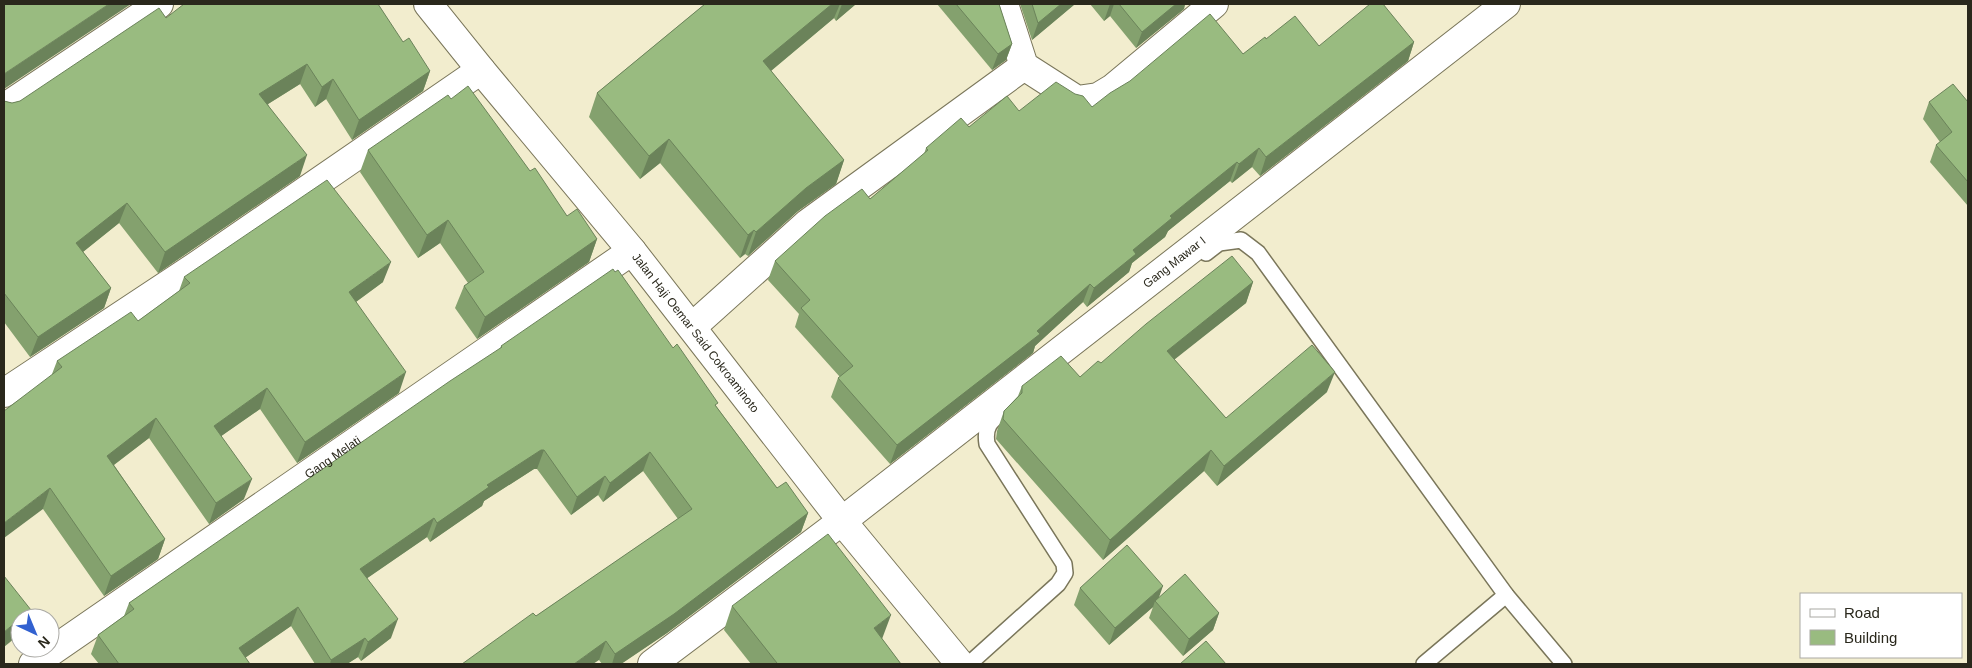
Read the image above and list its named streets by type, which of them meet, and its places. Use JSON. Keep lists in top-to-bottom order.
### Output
{
  "streets": {
    "street": ["Gang Mawar I", "Jalan Haji Oemar Said Cokroaminoto", "Gang Melati"]
  },
  "crossings": [
    ["Gang Mawar I", "Jalan Haji Oemar Said Cokroaminoto"],
    ["Jalan Haji Oemar Said Cokroaminoto", "Gang Melati"]
  ],
  "legend": ["Road", "Building"],
  "north": "bottom right"
}
